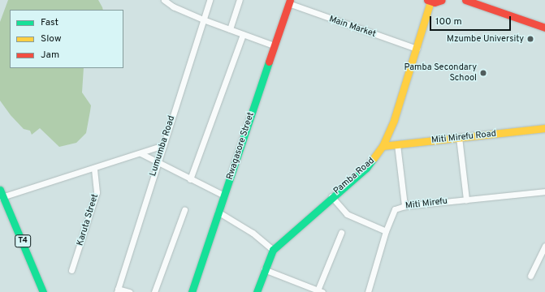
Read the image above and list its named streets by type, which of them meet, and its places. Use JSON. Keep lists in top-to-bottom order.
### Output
{
  "streets": {
    "main road": [
      "Miti Mirefu Road",
      "Rwagasore Street",
      "Pamba Road",
      "T4"
    ],
    "street": [
      "Main Market",
      "Lumumba Road",
      "Miti Mirefu",
      "Karuta Street"
    ]
  },
  "crossings": [
    ["Main Market", "Rwagasore Street"],
    ["Main Market", "Pamba Road"],
    ["Miti Mirefu Road", "Pamba Road"]
  ],
  "places": ["Mzumbe University", "Pamba Secondary School"],
  "legend": ["Fast", "Slow", "Jam"],
  "scale_bar": "100 m"
}
